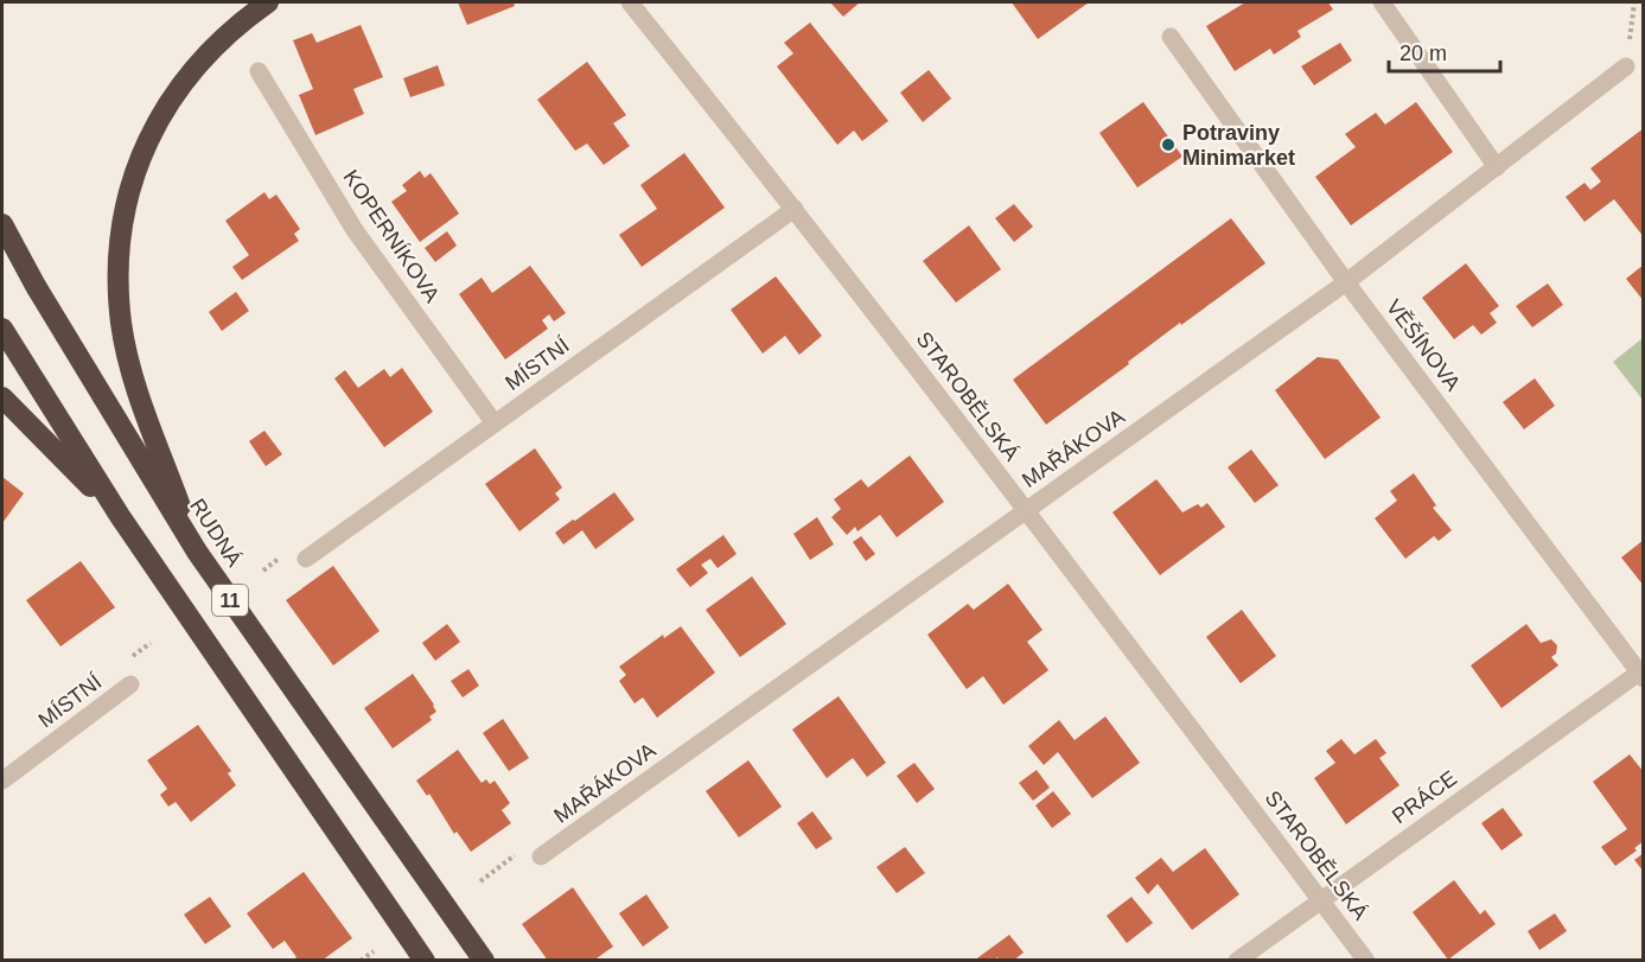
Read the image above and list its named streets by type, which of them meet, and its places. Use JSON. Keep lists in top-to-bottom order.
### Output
{
  "streets": {
    "highway": ["RUDNÁ", "11"],
    "street": [
      "KOPERNÍKOVA",
      "VĚŠÍNOVA",
      "MÍSTNÍ",
      "STAROBĚLSKÁ",
      "MAŘÁKOVA",
      "PRÁCE"
    ]
  },
  "crossings": [
    ["KOPERNÍKOVA", "MÍSTNÍ"],
    ["VĚŠÍNOVA", "MAŘÁKOVA"],
    ["VĚŠÍNOVA", "PRÁCE"],
    ["MÍSTNÍ", "STAROBĚLSKÁ"],
    ["STAROBĚLSKÁ", "MAŘÁKOVA"],
    ["STAROBĚLSKÁ", "PRÁCE"]
  ],
  "places": ["Potraviny Minimarket"],
  "scale_bar": "20 m"
}
